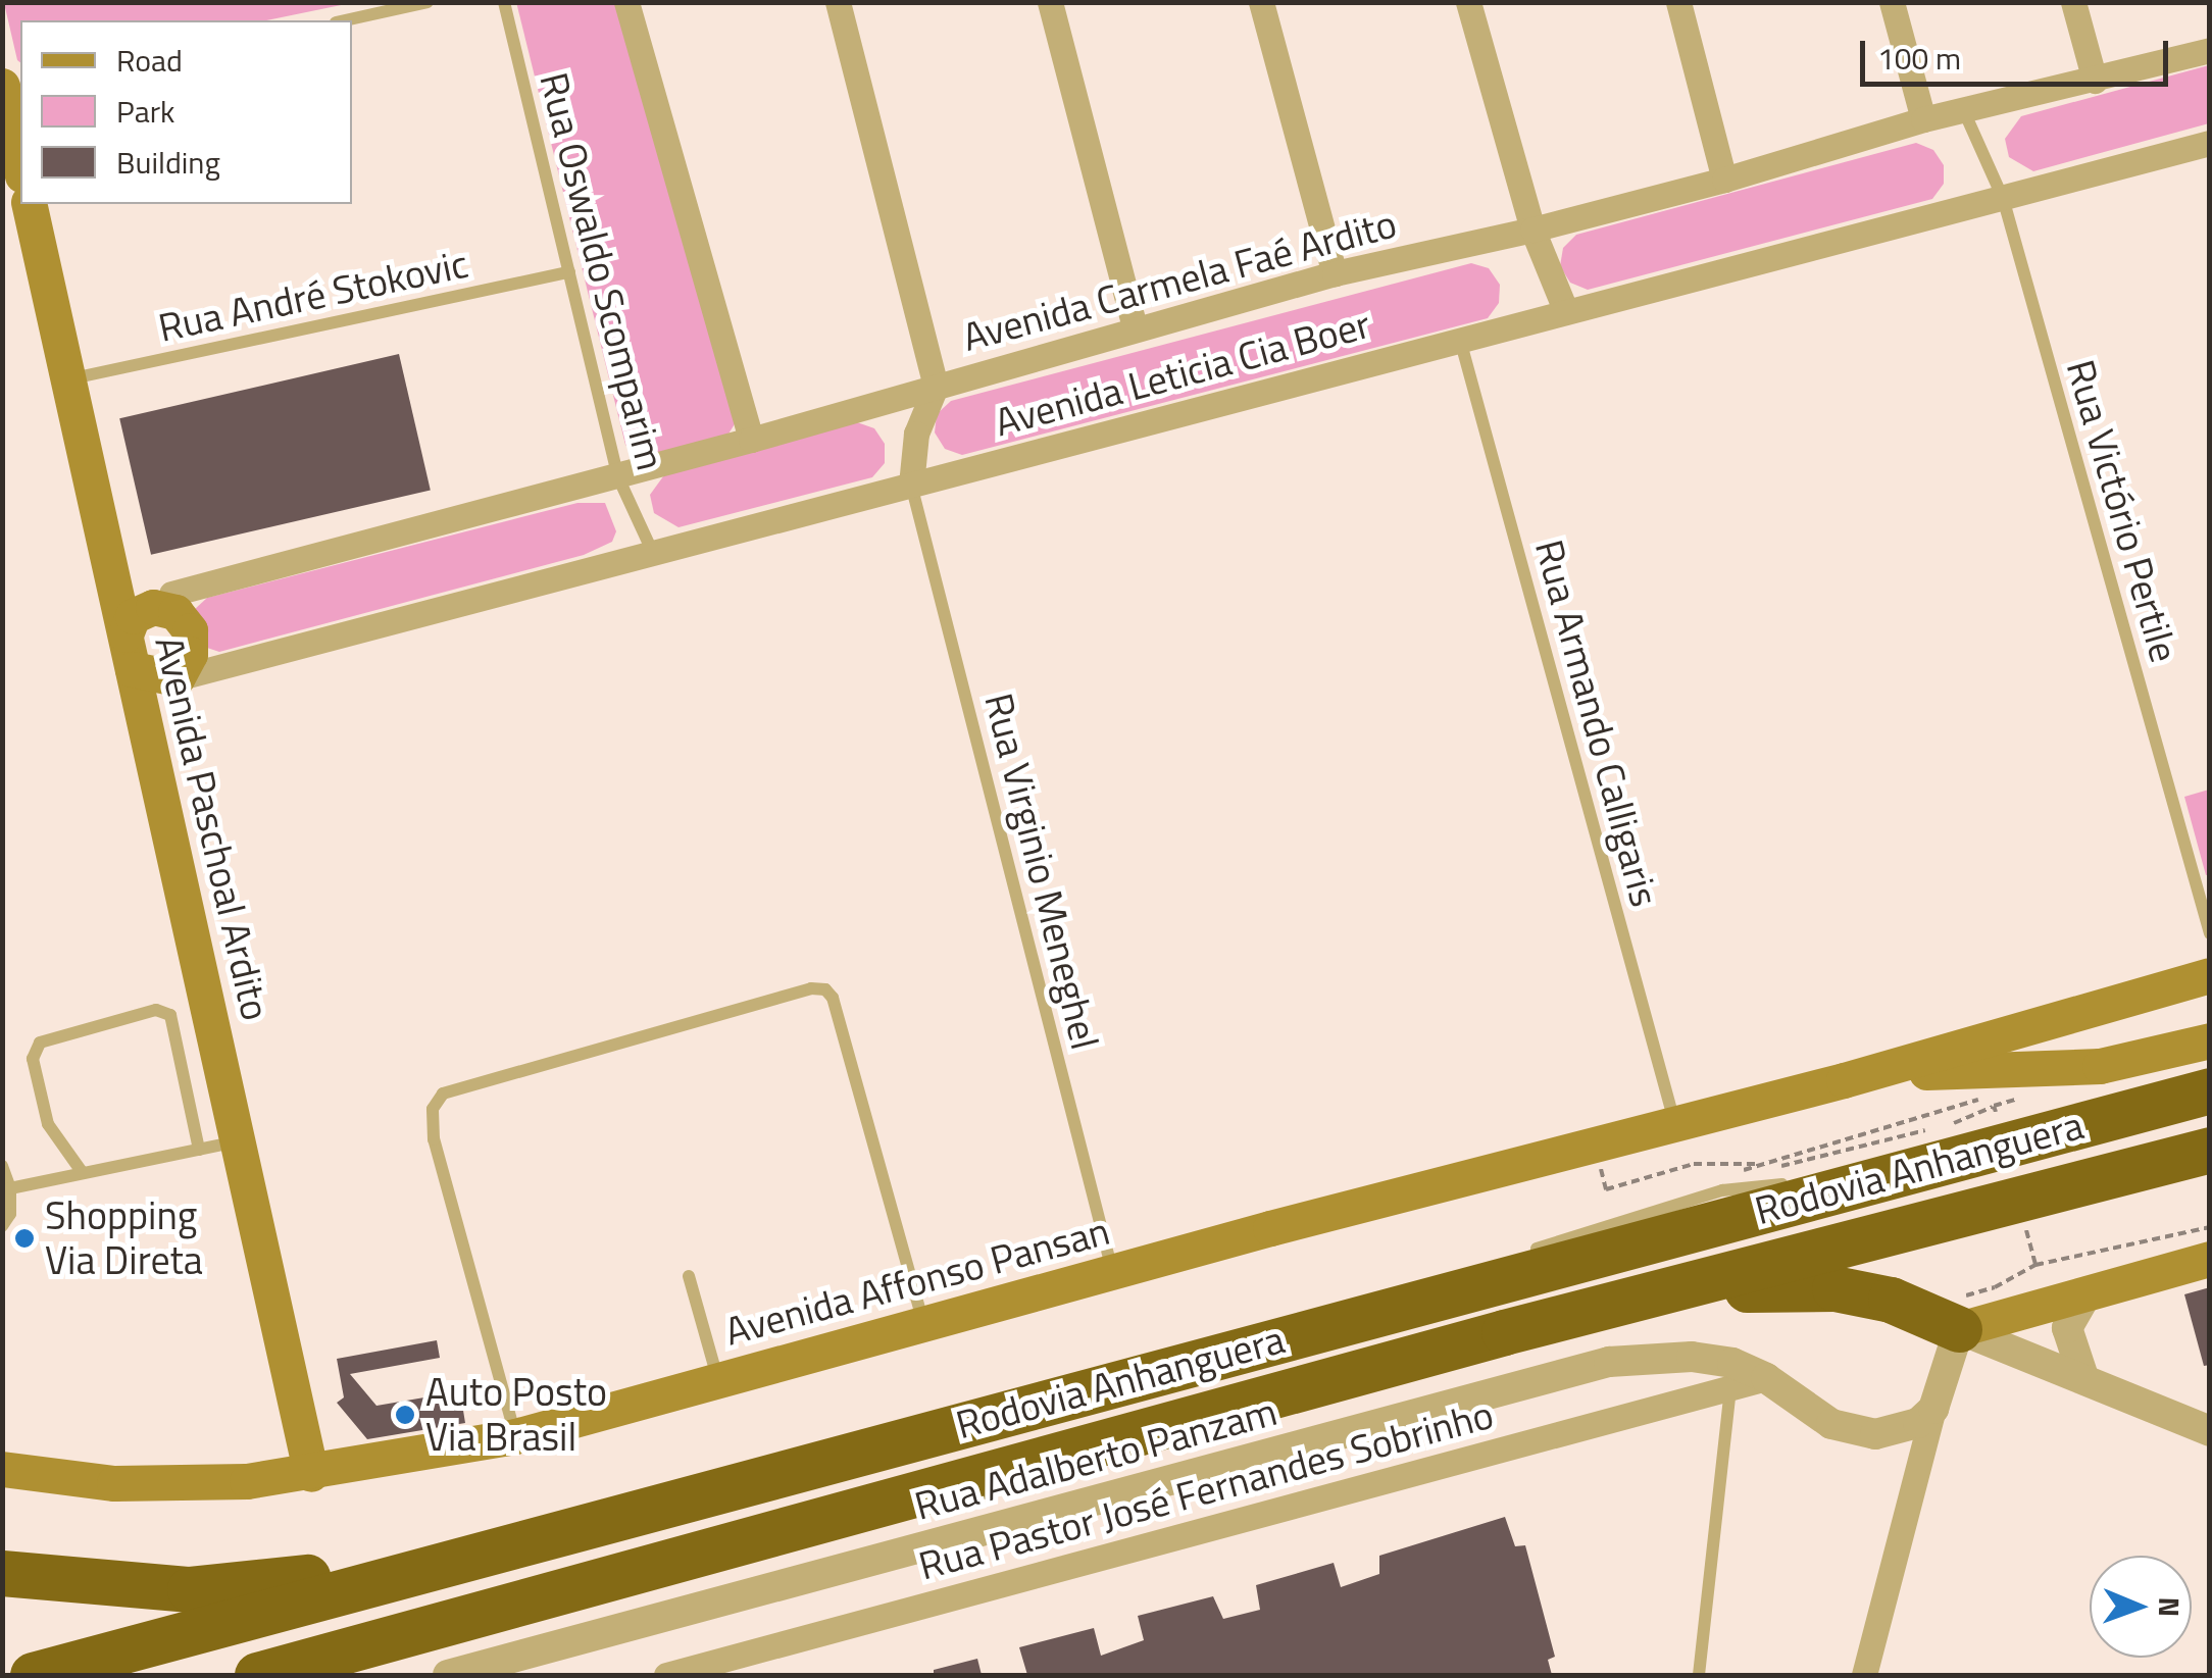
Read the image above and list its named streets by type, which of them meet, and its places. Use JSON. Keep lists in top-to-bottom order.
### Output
{
  "streets": {
    "highway": ["Rodovia Anhanguera"],
    "main road": ["Avenida Paschoal Ardito", "Avenida Affonso Pansan"],
    "street": [
      "Avenida Carmela Faé Ardito",
      "Avenida Leticia Cia Boer",
      "Rua Adalberto Panzam",
      "Rua Pastor José Fernandes Sobrinho"
    ],
    "lane": [
      "Rua Oswaldo Scomparim",
      "Rua André Stokovic",
      "Rua Victório Pertile",
      "Rua Armando Calligaris",
      "Rua Virginio Meneghel"
    ]
  },
  "crossings": [
    ["Rua Oswaldo Scomparim", "Avenida Carmela Faé Ardito"],
    ["Rua Oswaldo Scomparim", "Rua André Stokovic"],
    ["Rua Oswaldo Scomparim", "Avenida Leticia Cia Boer"],
    ["Avenida Carmela Faé Ardito", "Rua Victório Pertile"],
    ["Rua André Stokovic", "Avenida Paschoal Ardito"],
    ["Avenida Leticia Cia Boer", "Rua Victório Pertile"],
    ["Avenida Leticia Cia Boer", "Rua Armando Calligaris"],
    ["Avenida Leticia Cia Boer", "Rua Virginio Meneghel"],
    ["Rua Armando Calligaris", "Avenida Affonso Pansan"],
    ["Avenida Paschoal Ardito", "Avenida Affonso Pansan"],
    ["Rua Virginio Meneghel", "Avenida Affonso Pansan"],
    ["Rua Adalberto Panzam", "Rua Pastor José Fernandes Sobrinho"]
  ],
  "places": ["Shopping Via Direta", "Auto Posto Via Brasil"],
  "legend": ["Road", "Park", "Building"],
  "scale_bar": "100 m",
  "north": "right"
}
